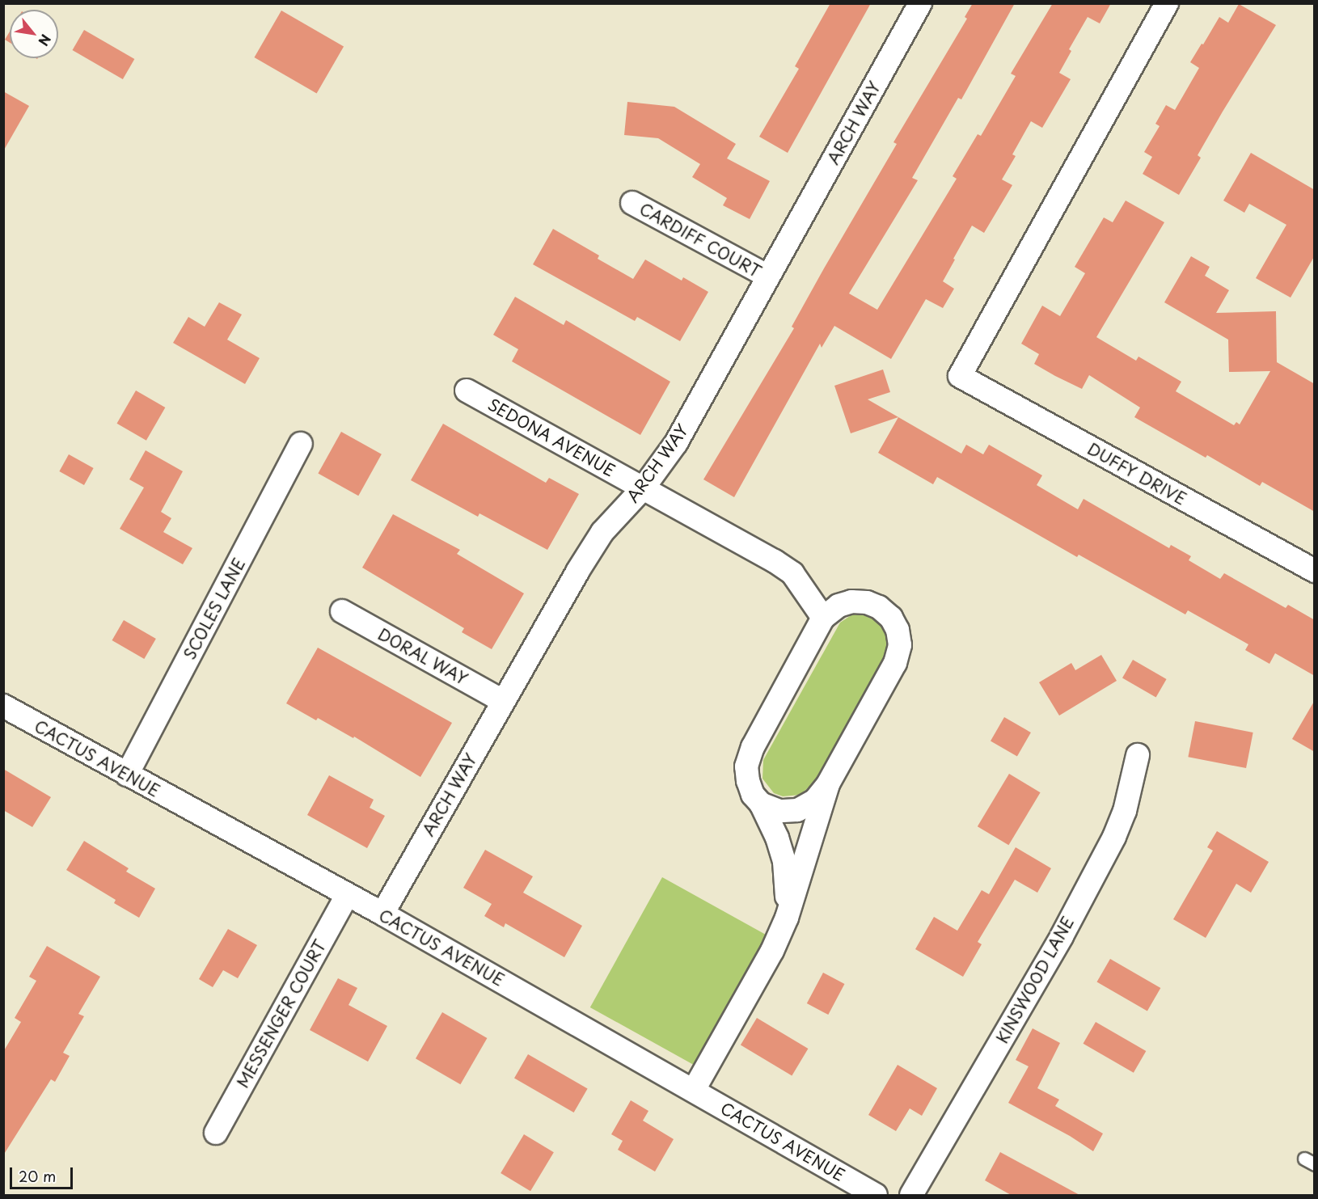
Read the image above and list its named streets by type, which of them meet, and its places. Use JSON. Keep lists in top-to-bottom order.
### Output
{
  "streets": {
    "street": [
      "ARCH WAY",
      "CARDIFF COURT",
      "SEDONA AVENUE",
      "DUFFY DRIVE",
      "SCOLES LANE",
      "DORAL WAY",
      "CACTUS AVENUE",
      "KINSWOOD LANE",
      "MESSENGER COURT"
    ]
  },
  "crossings": [
    ["ARCH WAY", "CARDIFF COURT"],
    ["ARCH WAY", "SEDONA AVENUE"],
    ["ARCH WAY", "DORAL WAY"],
    ["ARCH WAY", "CACTUS AVENUE"],
    ["SCOLES LANE", "CACTUS AVENUE"],
    ["CACTUS AVENUE", "MESSENGER COURT"]
  ],
  "scale_bar": "20 m",
  "north": "bottom right"
}
